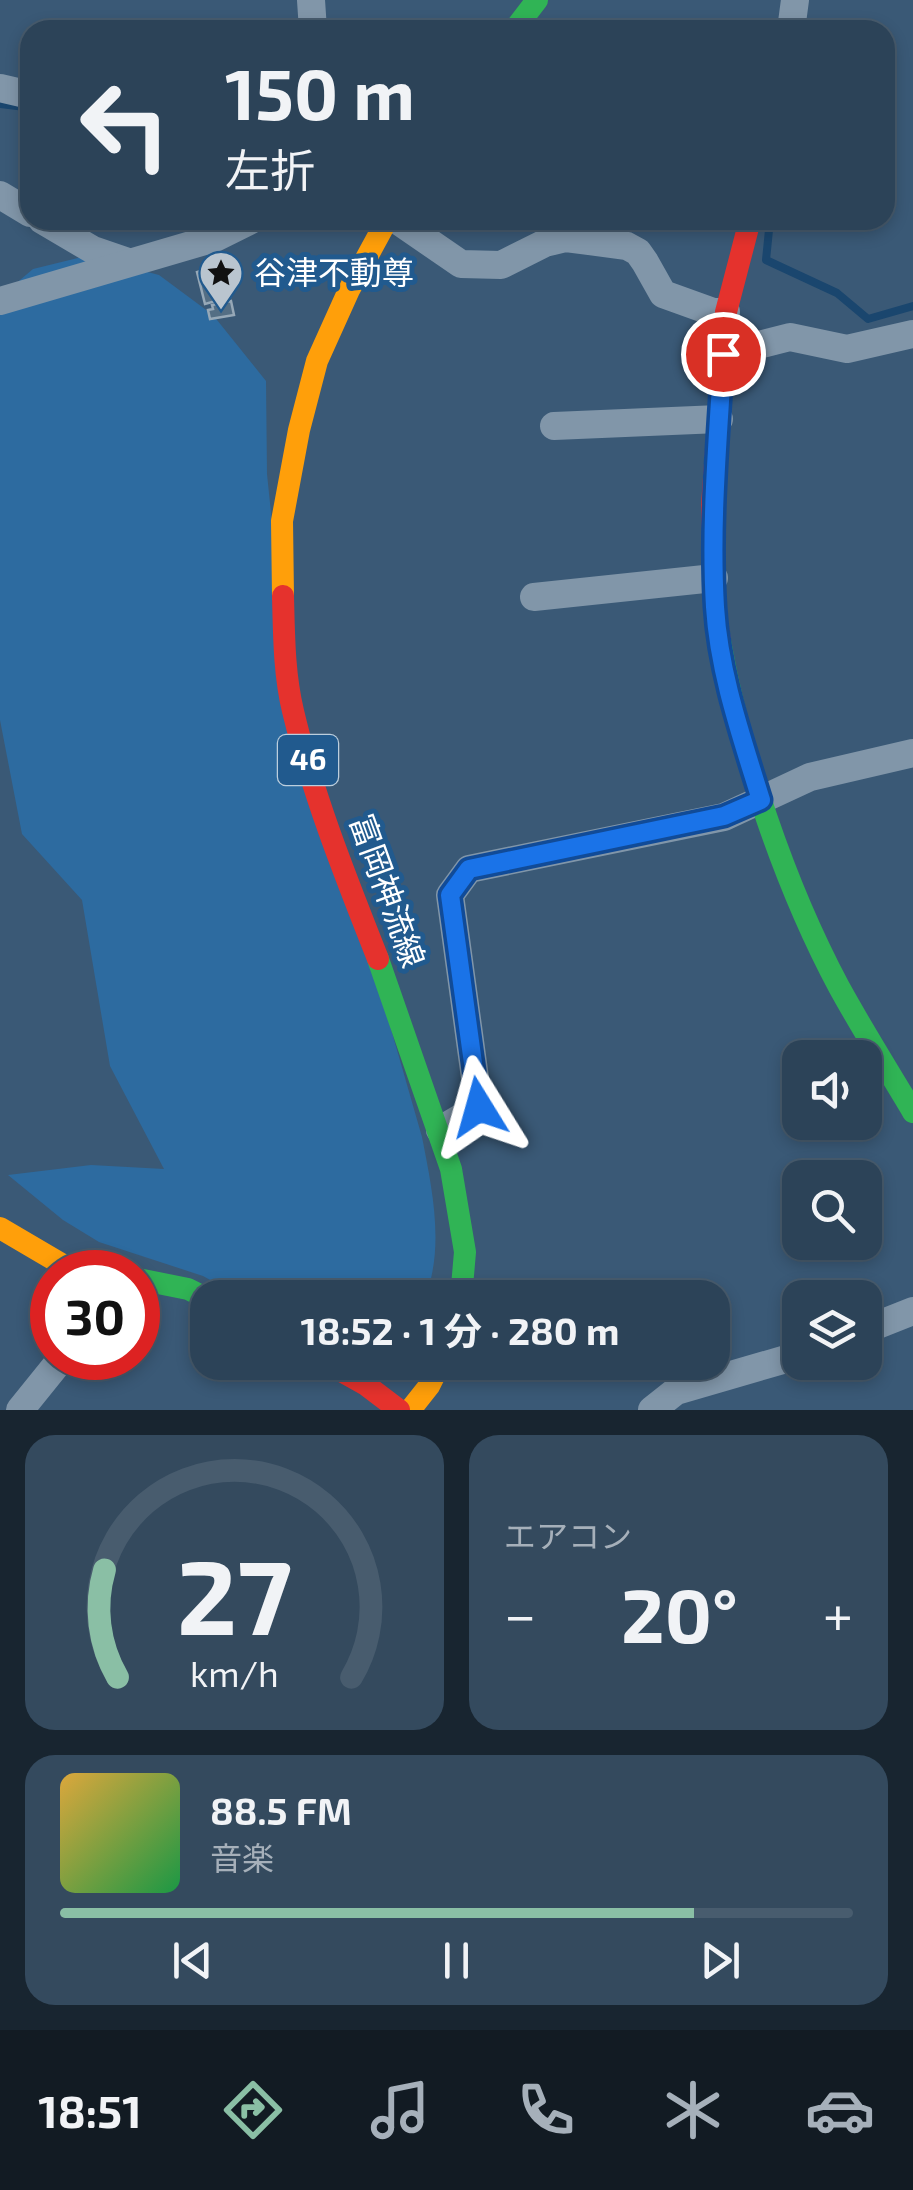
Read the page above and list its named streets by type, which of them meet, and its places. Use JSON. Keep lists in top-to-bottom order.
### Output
{
  "streets": {
    "street": ["46", "富岡神流線"]
  },
  "places": {
    "place": ["谷津不動尊"]
  },
  "page": {
    "turn": ["150 m", "左折"],
    "limit": "30",
    "trip": "18:52 · 1 分 · 280 m",
    "tile": "エアコン",
    "heat": ["−", "20°", "+"],
    "song": ["88.5 FM", "音楽"],
    "tabs": "18:51",
    "gauge": ["27", "km/h"]
  }
}
